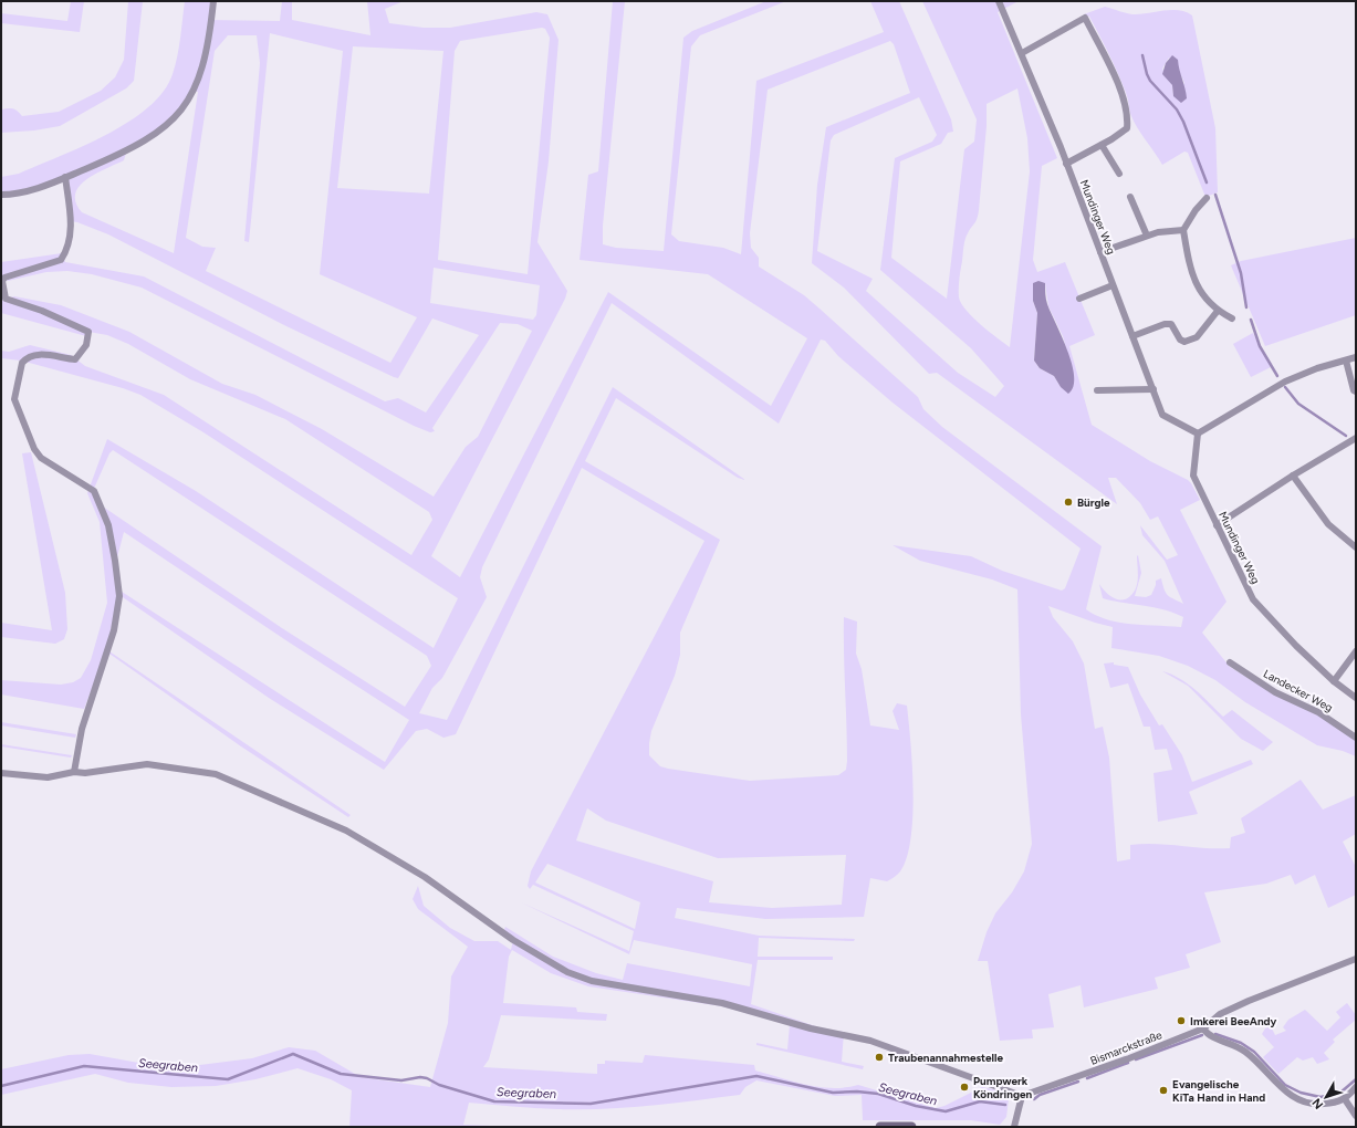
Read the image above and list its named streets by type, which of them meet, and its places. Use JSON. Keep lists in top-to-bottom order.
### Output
{
  "streets": {
    "street": ["Mundinger Weg", "Landecker Weg", "Bismarckstraße"]
  },
  "water": ["Seegraben"],
  "places": [
    "Bürgle",
    "Imkerei BeeAndy",
    "Traubenannahmestelle",
    "Pumpwerk Köndringen",
    "Evangelische KiTa Hand in Hand"
  ],
  "north": "bottom left"
}
